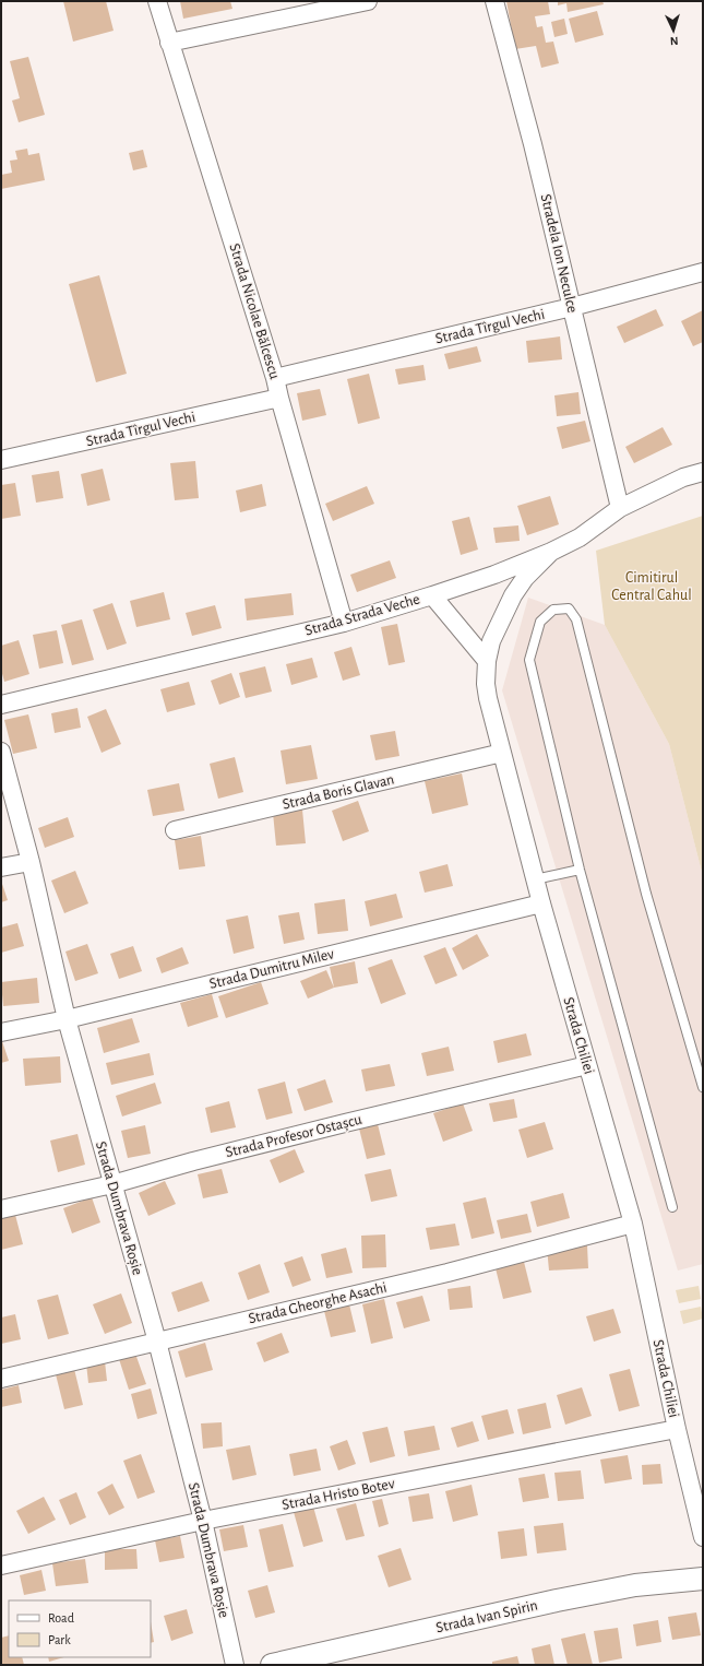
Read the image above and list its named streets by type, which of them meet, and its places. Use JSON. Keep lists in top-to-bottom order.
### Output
{
  "streets": {
    "street": [
      "Stradela Ion Neculce",
      "Strada Nicolae Bălcescu",
      "Strada Tîrgul Vechi",
      "Strada Strada Veche",
      "Strada Boris Glavan",
      "Strada Dumitru Milev",
      "Strada Chiliei",
      "Strada Profesor Ostașcu",
      "Strada Dumbrava Roșie",
      "Strada Gheorghe Asachi",
      "Strada Hristo Botev",
      "Strada Ivan Spirin"
    ]
  },
  "crossings": [
    ["Stradela Ion Neculce", "Strada Tîrgul Vechi"],
    ["Stradela Ion Neculce", "Strada Strada Veche"],
    ["Strada Nicolae Bălcescu", "Strada Tîrgul Vechi"],
    ["Strada Nicolae Bălcescu", "Strada Strada Veche"],
    ["Strada Strada Veche", "Strada Chiliei"],
    ["Strada Boris Glavan", "Strada Chiliei"],
    ["Strada Dumitru Milev", "Strada Chiliei"],
    ["Strada Dumitru Milev", "Strada Dumbrava Roșie"],
    ["Strada Chiliei", "Strada Profesor Ostașcu"],
    ["Strada Chiliei", "Strada Gheorghe Asachi"],
    ["Strada Chiliei", "Strada Hristo Botev"],
    ["Strada Profesor Ostașcu", "Strada Dumbrava Roșie"],
    ["Strada Dumbrava Roșie", "Strada Gheorghe Asachi"],
    ["Strada Dumbrava Roșie", "Strada Hristo Botev"]
  ],
  "parks": ["Cimitirul Central Cahul"],
  "legend": ["Road", "Park"],
  "north": "bottom"
}
